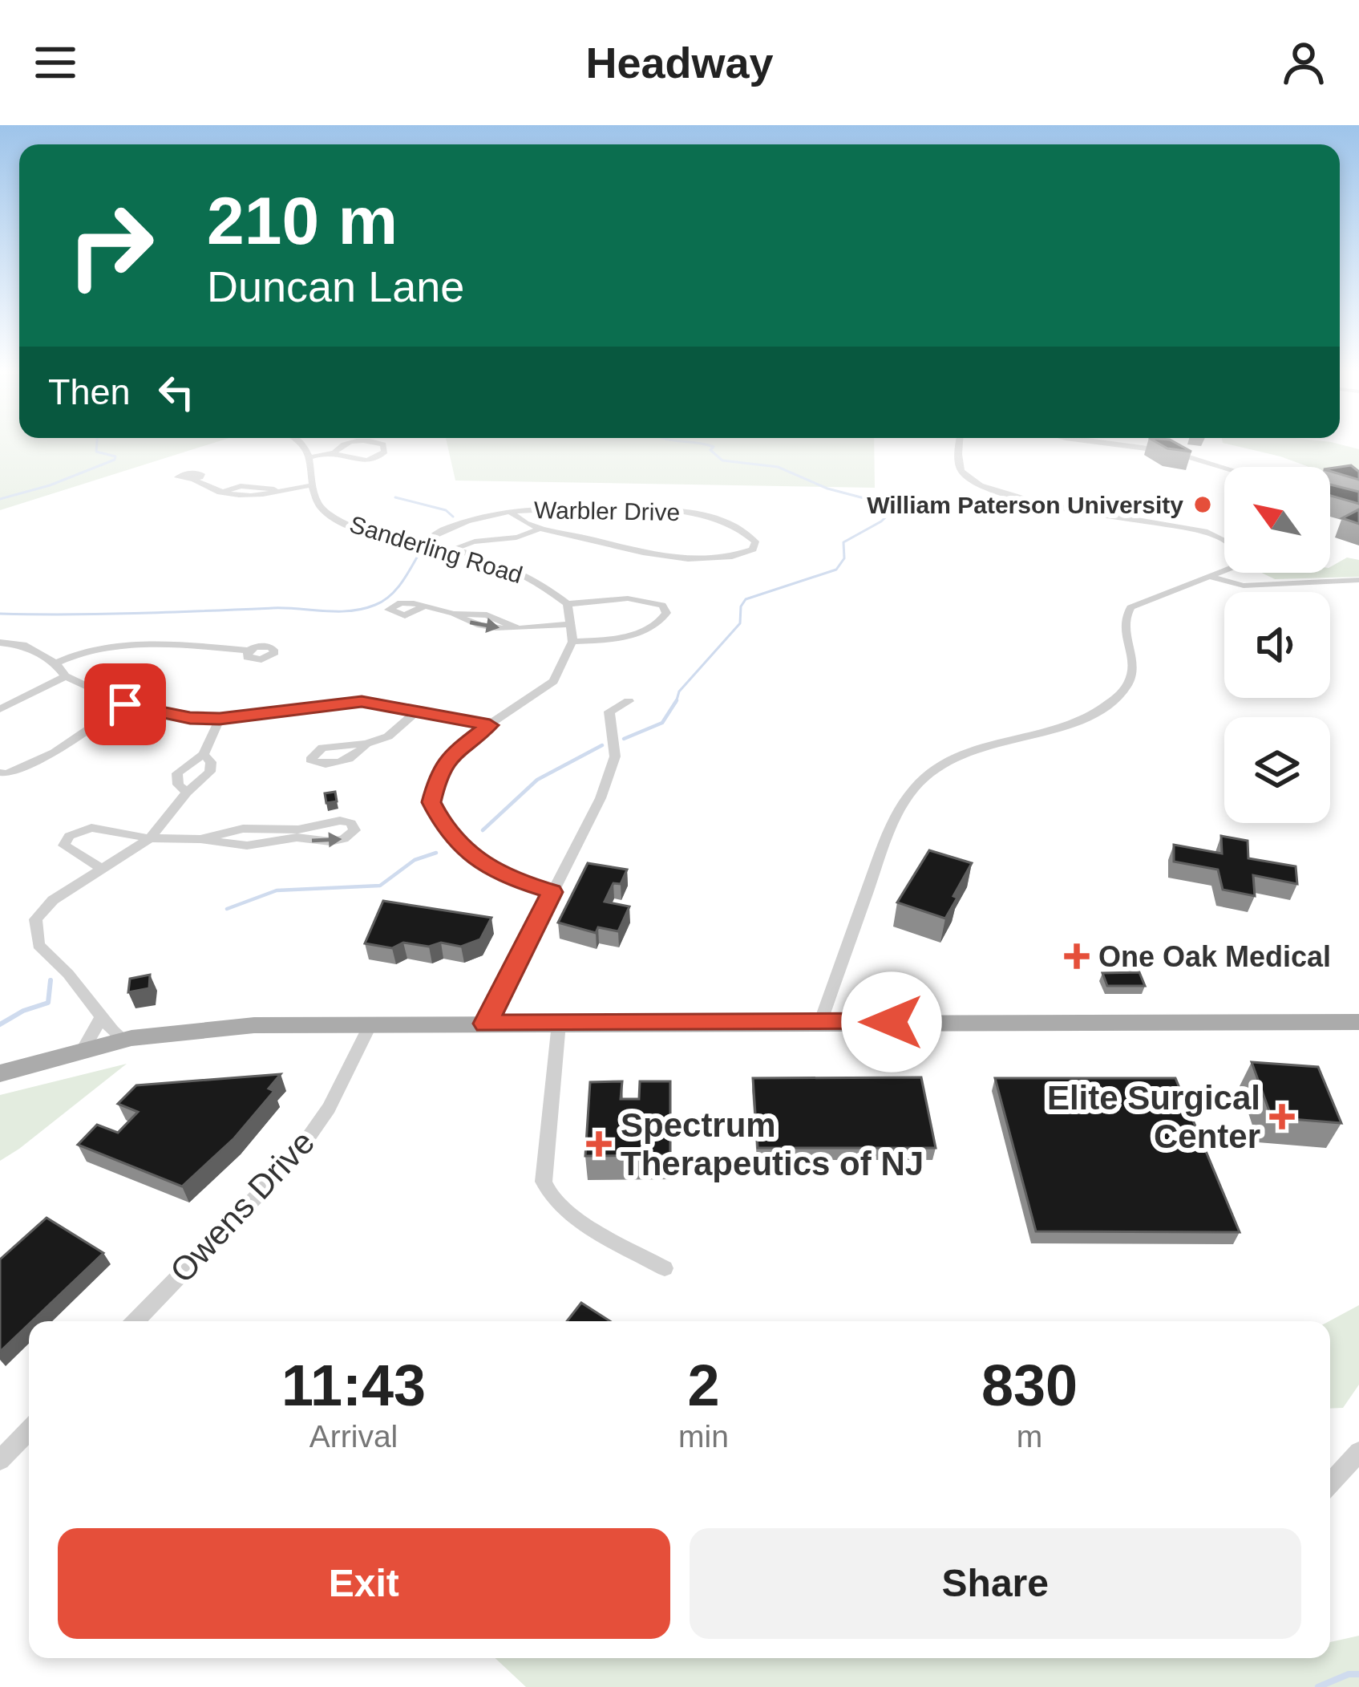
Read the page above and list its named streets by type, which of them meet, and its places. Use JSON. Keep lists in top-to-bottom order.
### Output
{
  "streets": {
    "street": ["Warbler Drive", "Sanderling Road", "Owens Drive"]
  },
  "crossings": [
    ["Warbler Drive", "Sanderling Road"]
  ],
  "places": {
    "other": ["William Paterson University"],
    "health": ["One Oak Medical", "Elite Surgical Center", "Spectrum Therapeutics of NJ"]
  },
  "north": "top left",
  "page": {
    "header": "Headway",
    "turn": ["210 m", "Duncan Lane"],
    "then": "Then",
    "eta": [
      "11:43",
      "Arrival",
      "2",
      "min",
      "830",
      "m"
    ],
    "buttons": ["Exit", "Share"]
  }
}
